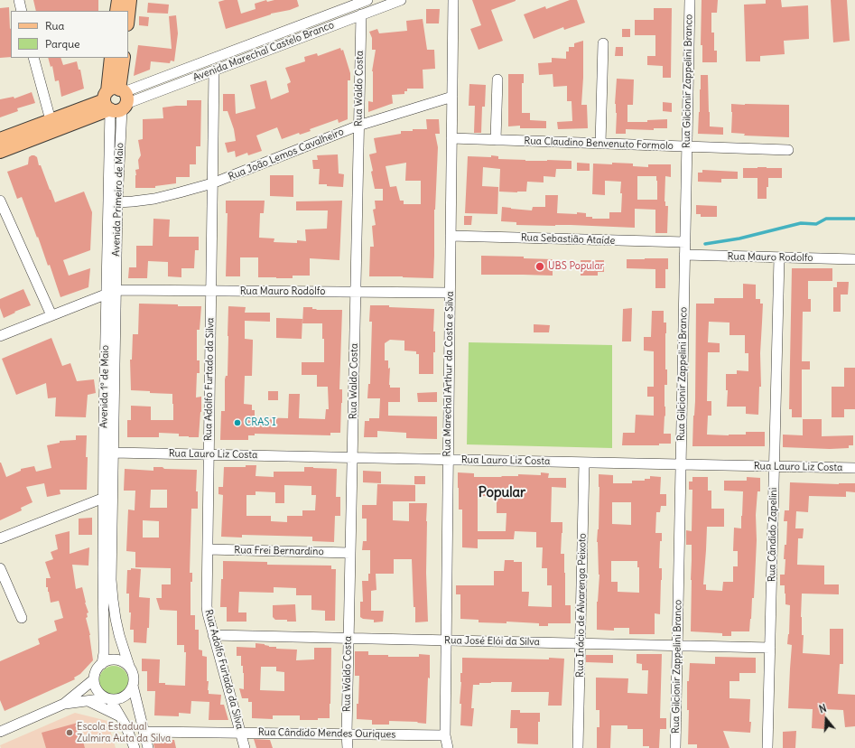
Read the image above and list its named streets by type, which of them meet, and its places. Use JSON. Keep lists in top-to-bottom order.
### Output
{
  "streets": {
    "main road": ["Avenida Marechal Castelo Branco", "Avenida 1º de Maio"],
    "street": [
      "Rua Gilcionir Zappelini Branco",
      "Rua Waldo Costa",
      "Rua Claudino Benvenuto Formolo",
      "Rua João Lemos Cavalheiro",
      "Avenida Primeiro de Maio",
      "Rua Sebastião Ataíde",
      "Rua Mauro Rodolfo",
      "Rua Marechal Arthur da Costa e Silva",
      "Rua Adolfo Furtado da Silva",
      "Rua Lauro Liz Costa",
      "Rua Cândido Zapelini",
      "Rua Frei Bernardino",
      "Rua Inácio de Alvarenga Peixoto",
      "Rua José Elói da Silva",
      "Rua Cândido Mendes Ouriques"
    ]
  },
  "crossings": [
    ["Avenida Marechal Castelo Branco", "Rua Waldo Costa"],
    ["Avenida Marechal Castelo Branco", "Avenida Primeiro de Maio"],
    ["Avenida Marechal Castelo Branco", "Rua Adolfo Furtado da Silva"],
    ["Avenida Marechal Castelo Branco", "Avenida 1º de Maio"],
    ["Rua Gilcionir Zappelini Branco", "Rua Claudino Benvenuto Formolo"],
    ["Rua Gilcionir Zappelini Branco", "Rua Sebastião Ataíde"],
    ["Rua Gilcionir Zappelini Branco", "Rua Mauro Rodolfo"],
    ["Rua Gilcionir Zappelini Branco", "Rua Lauro Liz Costa"],
    ["Rua Gilcionir Zappelini Branco", "Rua José Elói da Silva"],
    ["Rua Waldo Costa", "Rua João Lemos Cavalheiro"],
    ["Rua Waldo Costa", "Rua Mauro Rodolfo"],
    ["Rua Waldo Costa", "Rua Lauro Liz Costa"],
    ["Rua Waldo Costa", "Rua Frei Bernardino"],
    ["Rua Waldo Costa", "Rua José Elói da Silva"],
    ["Rua Waldo Costa", "Rua Cândido Mendes Ouriques"],
    ["Rua Claudino Benvenuto Formolo", "Rua Marechal Arthur da Costa e Silva"],
    ["Rua João Lemos Cavalheiro", "Avenida Primeiro de Maio"],
    ["Rua João Lemos Cavalheiro", "Rua Marechal Arthur da Costa e Silva"],
    ["Rua João Lemos Cavalheiro", "Rua Adolfo Furtado da Silva"],
    ["Avenida Primeiro de Maio", "Rua Mauro Rodolfo"],
    ["Avenida Primeiro de Maio", "Avenida 1º de Maio"],
    ["Rua Sebastião Ataíde", "Rua Marechal Arthur da Costa e Silva"],
    ["Rua Mauro Rodolfo", "Rua Marechal Arthur da Costa e Silva"],
    ["Rua Mauro Rodolfo", "Rua Adolfo Furtado da Silva"],
    ["Rua Mauro Rodolfo", "Avenida 1º de Maio"],
    ["Rua Mauro Rodolfo", "Rua Cândido Zapelini"],
    ["Rua Marechal Arthur da Costa e Silva", "Rua Lauro Liz Costa"],
    ["Rua Marechal Arthur da Costa e Silva", "Rua José Elói da Silva"],
    ["Rua Marechal Arthur da Costa e Silva", "Rua Cândido Mendes Ouriques"],
    ["Rua Adolfo Furtado da Silva", "Rua Lauro Liz Costa"],
    ["Rua Adolfo Furtado da Silva", "Rua Frei Bernardino"],
    ["Rua Adolfo Furtado da Silva", "Rua José Elói da Silva"],
    ["Rua Adolfo Furtado da Silva", "Rua Cândido Mendes Ouriques"],
    ["Avenida 1º de Maio", "Rua Lauro Liz Costa"],
    ["Rua Lauro Liz Costa", "Rua Cândido Zapelini"],
    ["Rua Lauro Liz Costa", "Rua Inácio de Alvarenga Peixoto"],
    ["Rua Cândido Zapelini", "Rua José Elói da Silva"],
    ["Rua Inácio de Alvarenga Peixoto", "Rua José Elói da Silva"]
  ],
  "districts": ["Popular"],
  "places": ["UBS Popular", "CRAS I", "Escola Estadual Zulmira Auta da Silva"],
  "legend": ["Rua", "Parque"],
  "north": "top"
}
